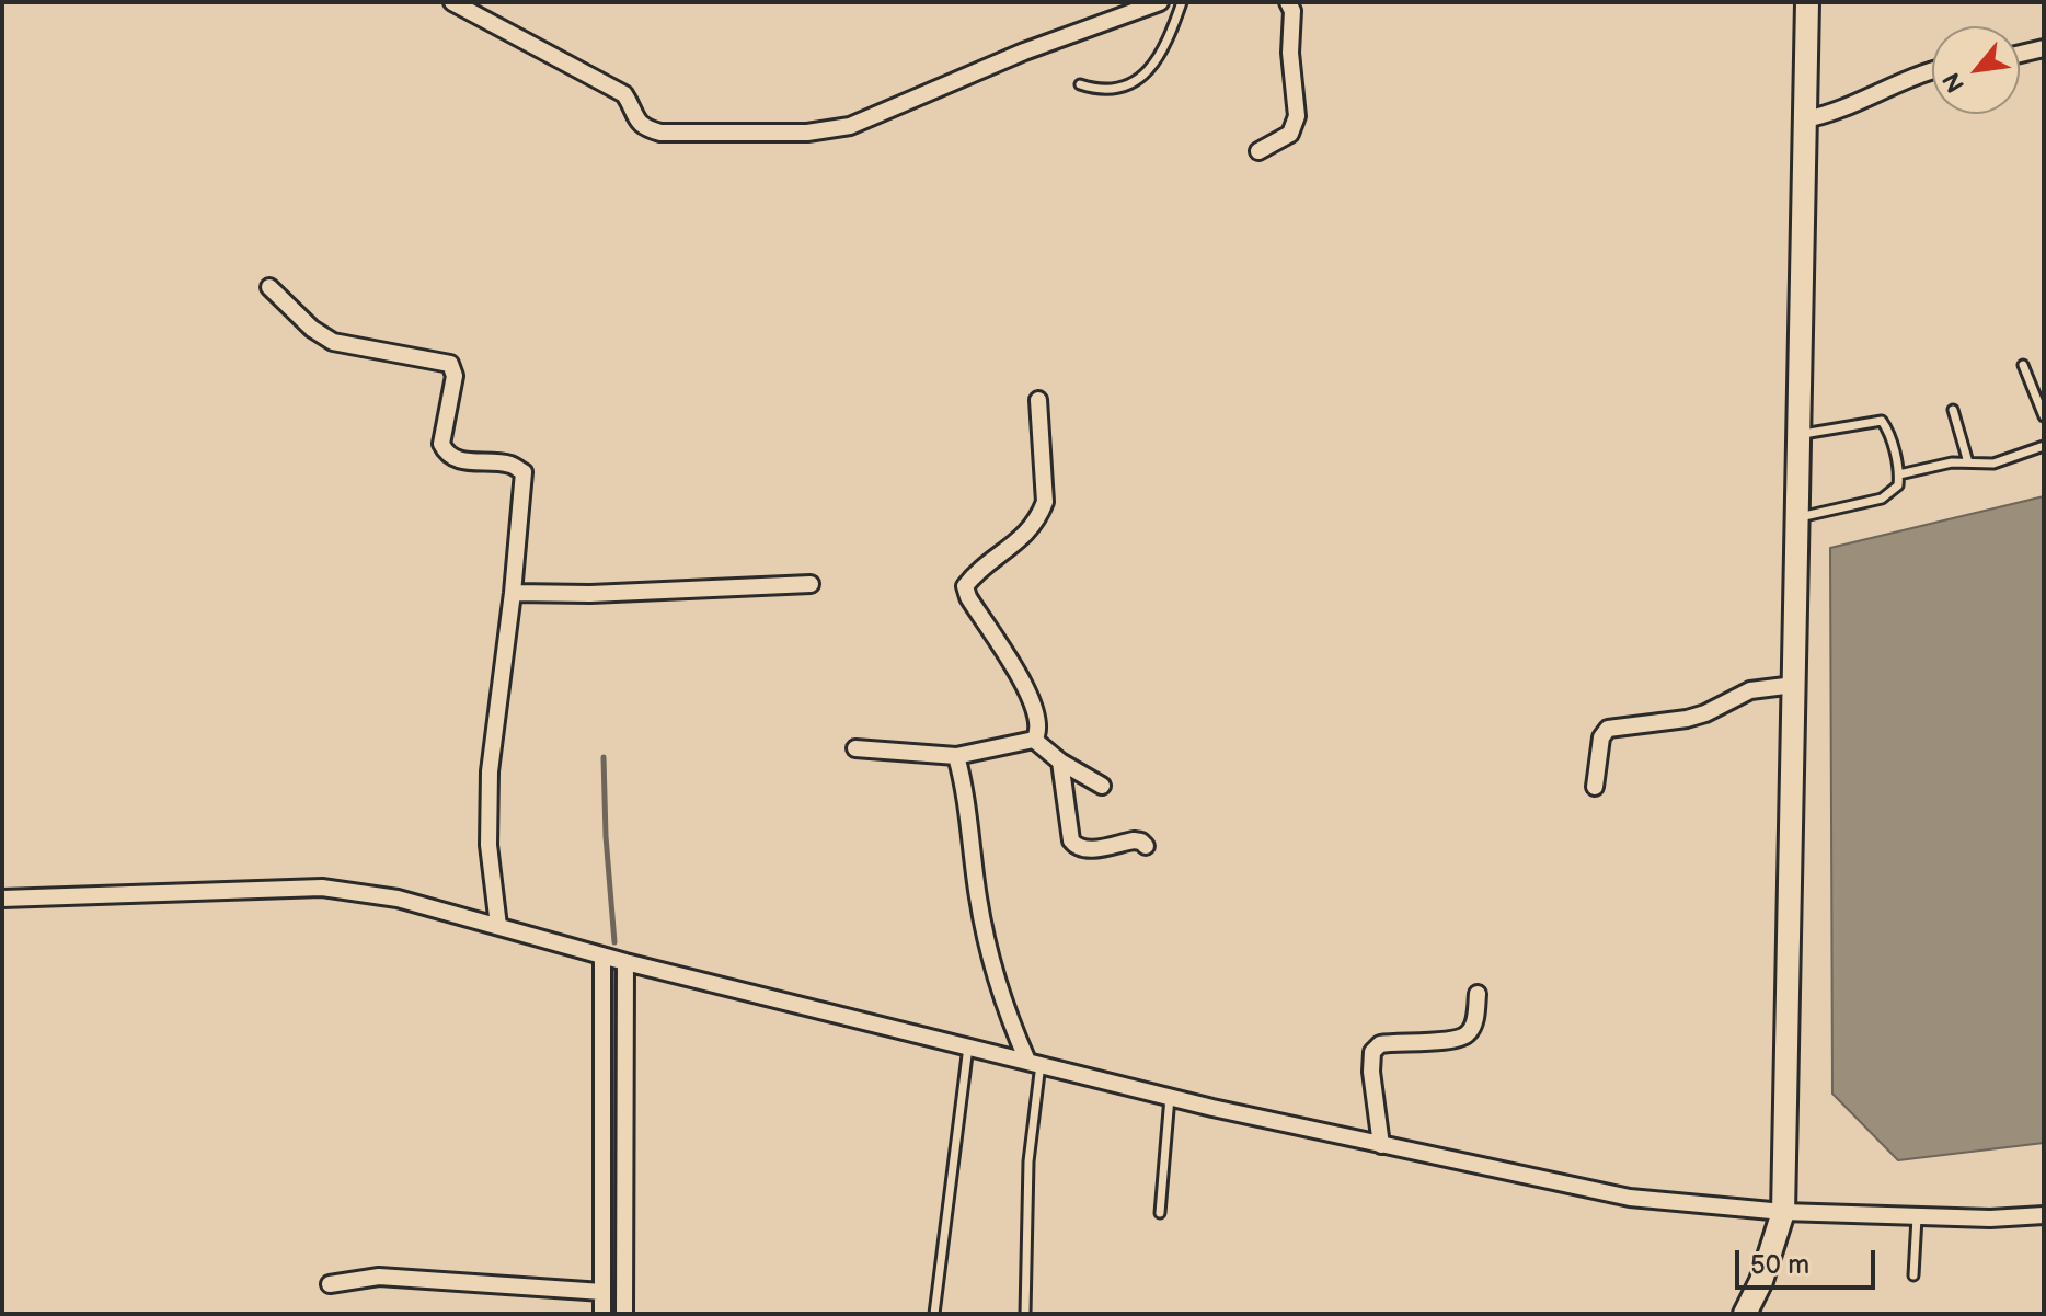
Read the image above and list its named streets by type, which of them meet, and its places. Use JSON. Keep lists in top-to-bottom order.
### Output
{
  "scale_bar": "50 m",
  "north": "bottom left"
}
